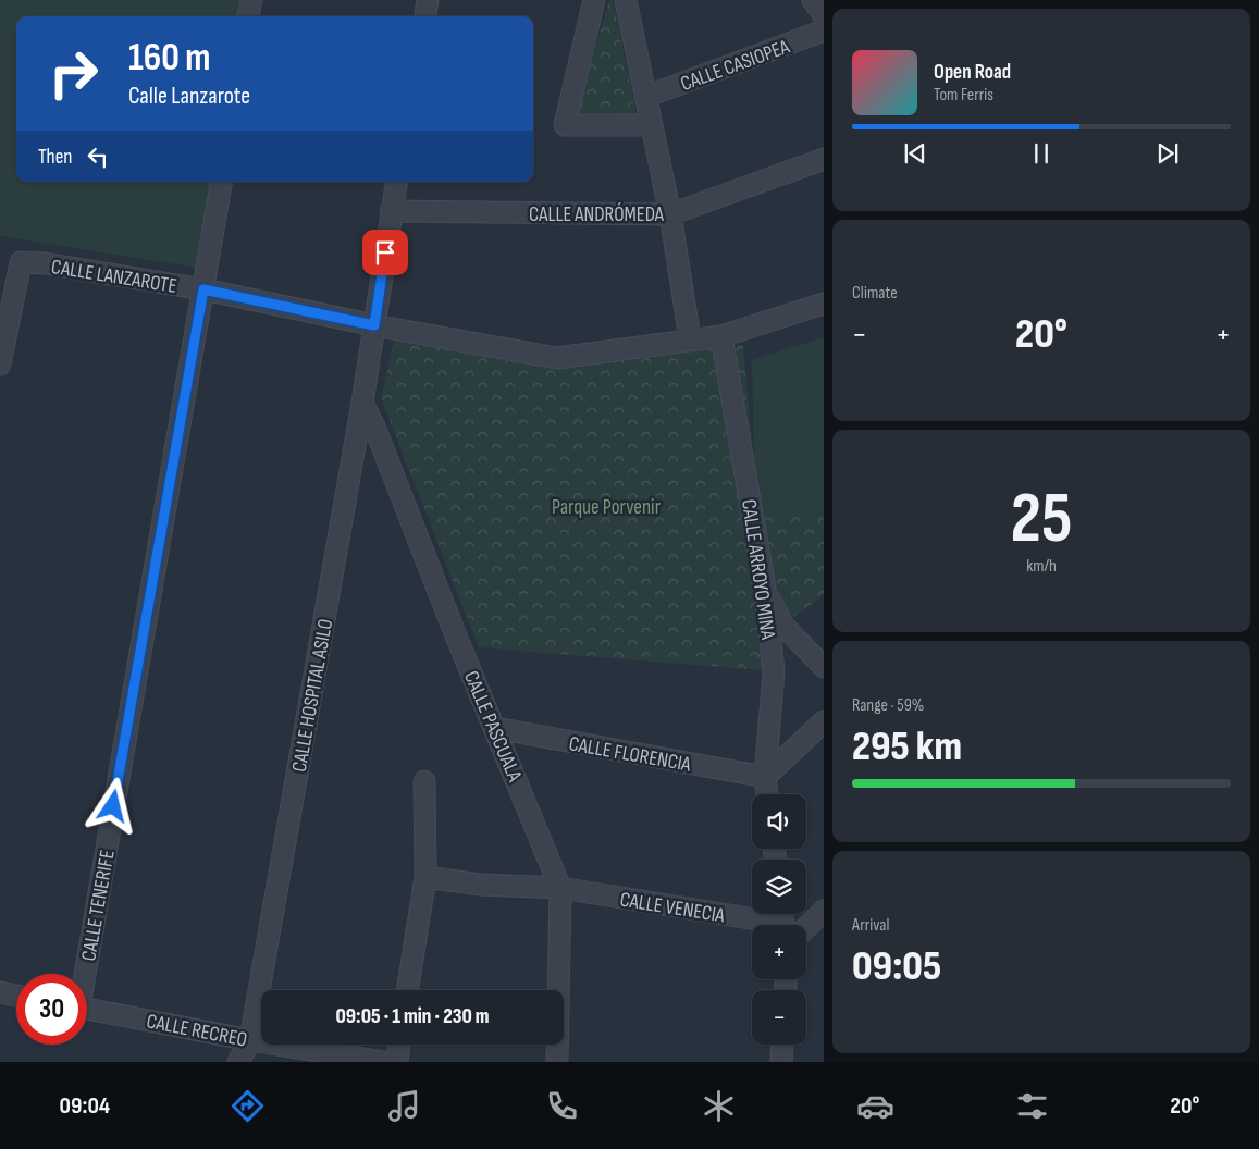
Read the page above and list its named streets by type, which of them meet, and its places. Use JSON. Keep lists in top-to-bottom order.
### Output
{
  "streets": {
    "street": [
      "CALLE CASIOPEA",
      "CALLE ANDRÓMEDA",
      "CALLE LANZAROTE",
      "CALLE ARROYO MINA",
      "CALLE HOSPITAL ASILO",
      "CALLE PASCUALA",
      "CALLE FLORENCIA",
      "CALLE TENERIFE",
      "CALLE VENECIA",
      "CALLE RECREO"
    ]
  },
  "crossings": [
    ["CALLE ANDRÓMEDA", "CALLE HOSPITAL ASILO"],
    ["CALLE LANZAROTE", "CALLE ARROYO MINA"],
    ["CALLE LANZAROTE", "CALLE HOSPITAL ASILO"],
    ["CALLE LANZAROTE", "CALLE TENERIFE"],
    ["CALLE ARROYO MINA", "CALLE FLORENCIA"],
    ["CALLE HOSPITAL ASILO", "CALLE PASCUALA"],
    ["CALLE HOSPITAL ASILO", "CALLE RECREO"],
    ["CALLE PASCUALA", "CALLE FLORENCIA"],
    ["CALLE PASCUALA", "CALLE VENECIA"]
  ],
  "parks": ["Parque Porvenir"],
  "page": {
    "turn": ["160 m", "Calle Lanzarote"],
    "song": ["Open Road", "Tom Ferris"],
    "then": "Then",
    "tile": [
      "Climate",
      ["25", "km/h"],
      ["Range · 59%", "295 km"],
      ["Arrival", "09:05"]
    ],
    "heat": ["−", "20°", "+"],
    "map_buttons": ["+", "−"],
    "limit": "30",
    "trip": "09:05 · 1 min · 230 m",
    "tabs": ["09:04", "20°"]
  }
}
